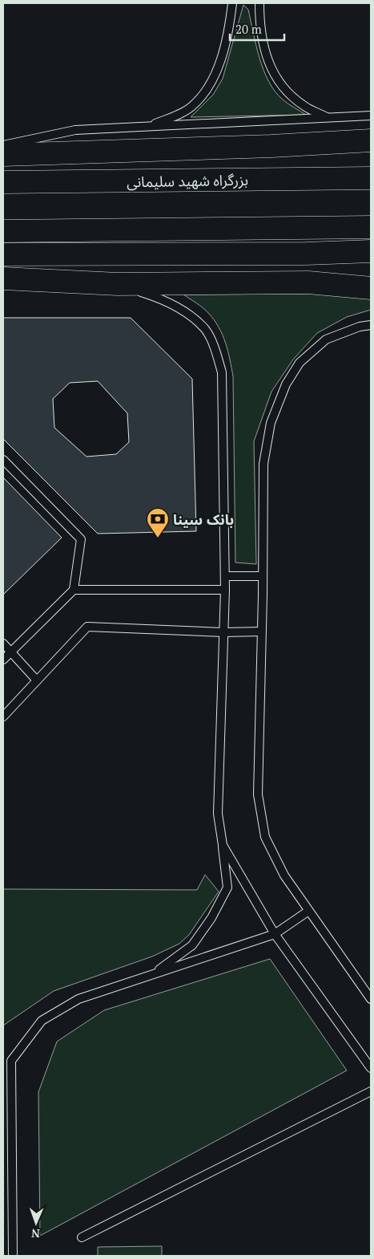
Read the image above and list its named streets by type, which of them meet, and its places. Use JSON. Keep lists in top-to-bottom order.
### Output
{
  "streets": {
    "highway": ["بزرگراه شهید سلیمانی"]
  },
  "places": {
    "bank": ["بانک سینا"]
  },
  "scale_bar": "20 m",
  "north": "bottom"
}
